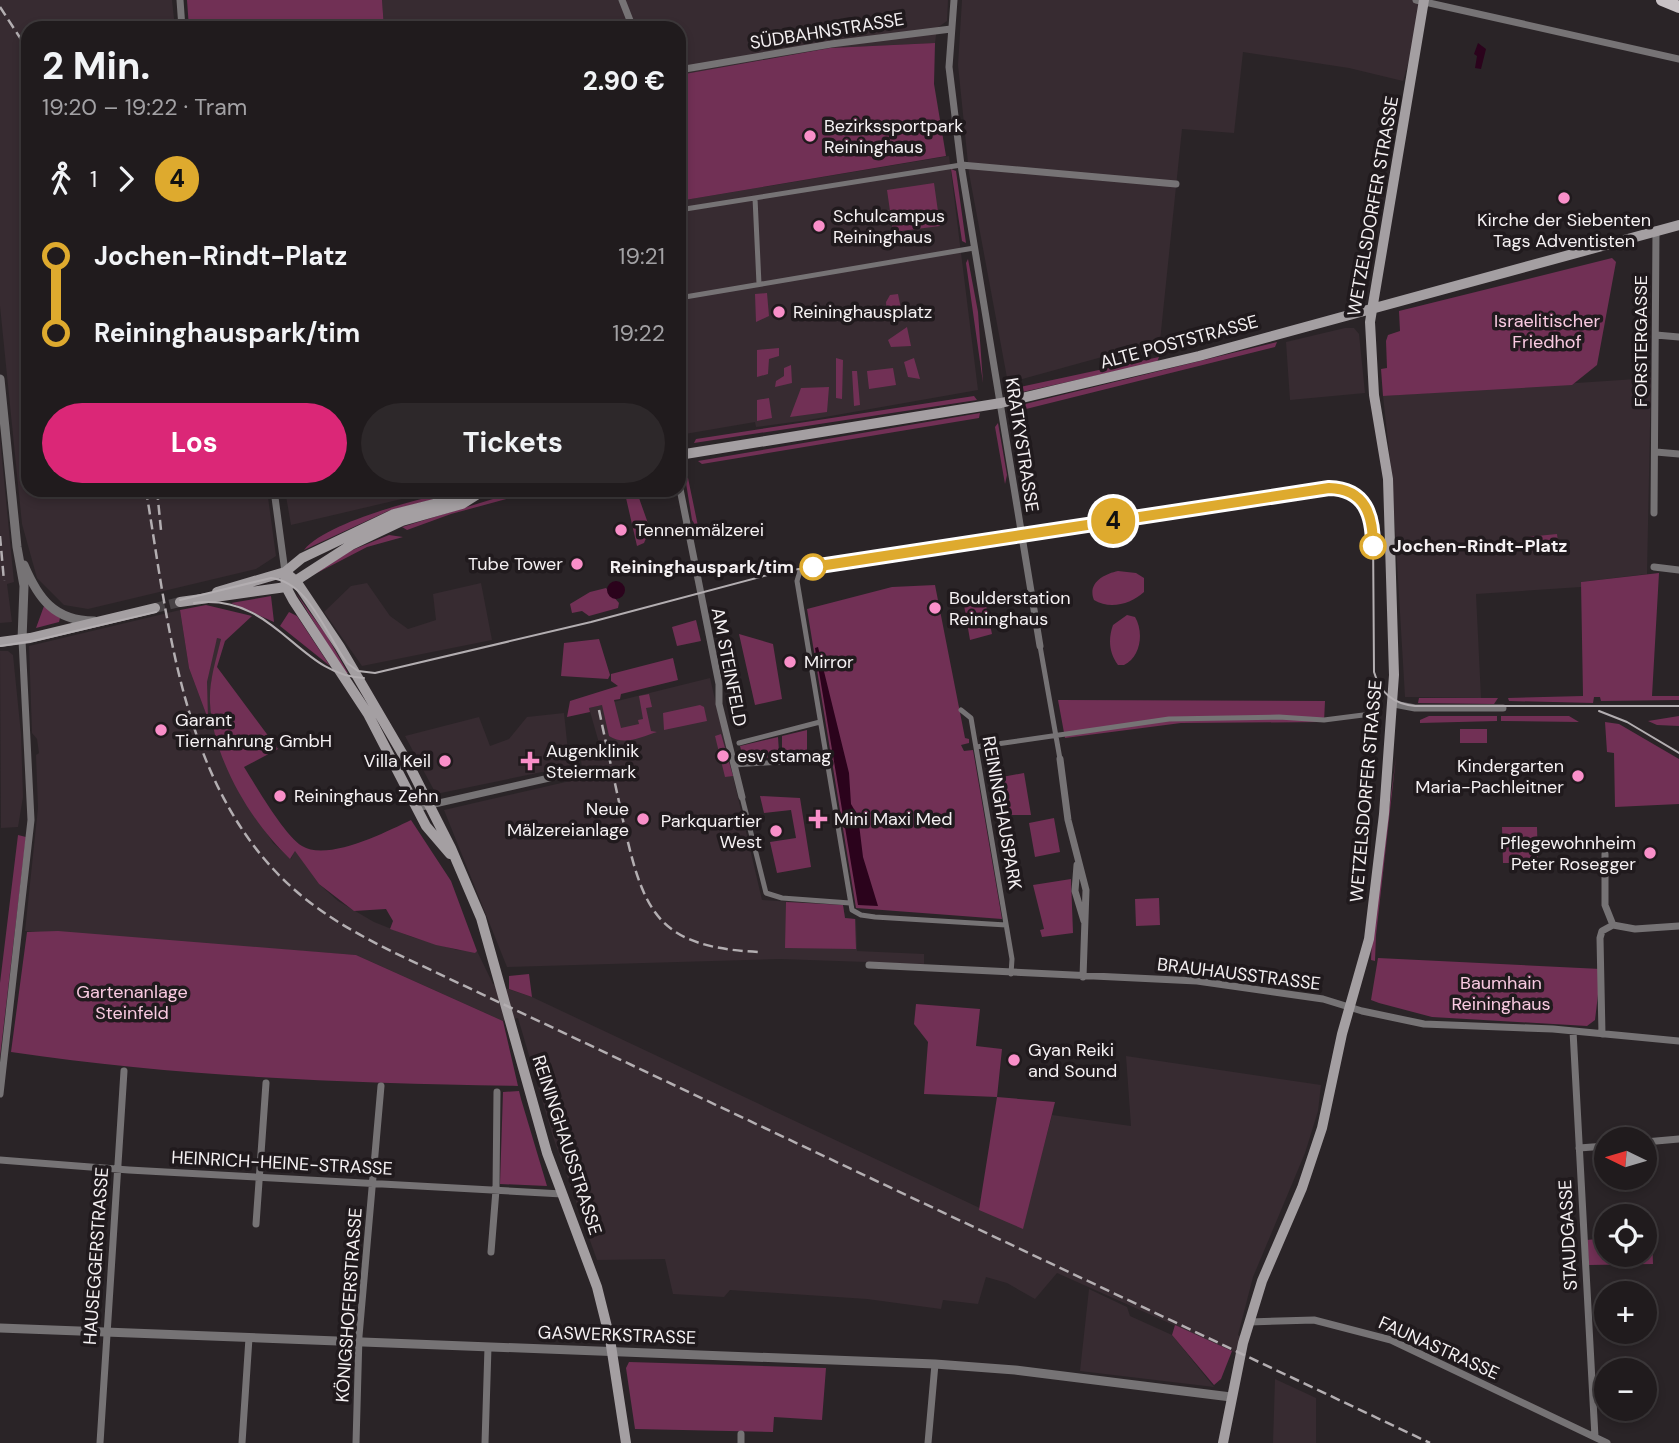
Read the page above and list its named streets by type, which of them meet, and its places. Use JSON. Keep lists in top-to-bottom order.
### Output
{
  "streets": {
    "main road": ["WETZELSDORFER STRASSE", "ALTE POSTSTRASSE", "REININGHAUSSTRASSE"],
    "street": [
      "SÜDBAHNSTRASSE",
      "FORSTERGASSE",
      "KRATKYSTRASSE",
      "AM STEINFELD",
      "REININGHAUSPARK",
      "BRAUHAUSSTRASSE",
      "HEINRICH-HEINE-STRASSE",
      "STAUDGASSE",
      "HAUSEGGERSTRASSE",
      "KÖNIGSHOFERSTRASSE",
      "GASWERKSTRASSE",
      "FAUNASTRASSE"
    ]
  },
  "crossings": [
    ["SÜDBAHNSTRASSE", "KRATKYSTRASSE"],
    ["WETZELSDORFER STRASSE", "ALTE POSTSTRASSE"],
    ["WETZELSDORFER STRASSE", "BRAUHAUSSTRASSE"],
    ["WETZELSDORFER STRASSE", "GASWERKSTRASSE"],
    ["WETZELSDORFER STRASSE", "FAUNASTRASSE"],
    ["FORSTERGASSE", "ALTE POSTSTRASSE"],
    ["ALTE POSTSTRASSE", "KRATKYSTRASSE"],
    ["KRATKYSTRASSE", "BRAUHAUSSTRASSE"],
    ["REININGHAUSPARK", "BRAUHAUSSTRASSE"],
    ["BRAUHAUSSTRASSE", "STAUDGASSE"],
    ["REININGHAUSSTRASSE", "HEINRICH-HEINE-STRASSE"],
    ["REININGHAUSSTRASSE", "GASWERKSTRASSE"],
    ["HEINRICH-HEINE-STRASSE", "HAUSEGGERSTRASSE"],
    ["HEINRICH-HEINE-STRASSE", "KÖNIGSHOFERSTRASSE"],
    ["STAUDGASSE", "FAUNASTRASSE"],
    ["HAUSEGGERSTRASSE", "GASWERKSTRASSE"],
    ["KÖNIGSHOFERSTRASSE", "GASWERKSTRASSE"]
  ],
  "parks": ["Israelitischer Friedhof", "Baumhain Reininghaus", "Gartenanlage Steinfeld"],
  "places": {
    "other": [
      "Bezirkssportpark Reininghaus",
      "Kirche der Siebenten Tags Adventisten",
      "Schulcampus Reininghaus",
      "Reininghausplatz",
      "Tennenmälzerei",
      "Jochen-Rindt-Platz",
      "Tube Tower",
      "Reininghauspark/tim",
      "Boulderstation Reininghaus",
      "Mirror",
      "Garant Tiernahrung GmbH",
      "esv stamag",
      "Villa Keil",
      "Kindergarten Maria-Pachleitner",
      "Reininghaus Zehn",
      "Neue Mälzereianlage",
      "Parkquartier West",
      "Pflegewohnheim Peter Rosegger",
      "Gyan Reiki and Sound"
    ],
    "health": ["Augenklinik Steiermark", "Mini Maxi Med"]
  },
  "lines": ["tram line 4"],
  "north": "left",
  "page": {
    "on_map": "4",
    "heading": ["2 Min.", "19:20 – 19:22 · Tram", "2.90 €"],
    "legs": ["1", "4"],
    "list": [
      {
        "name": "Jochen-Rindt-Platz",
        "value": "19:21"
      },
      {
        "name": "Reininghauspark/tim",
        "value": "19:22"
      }
    ],
    "buttons": ["Los", "Tickets"],
    "map_buttons": ["+", "−"]
  }
}
